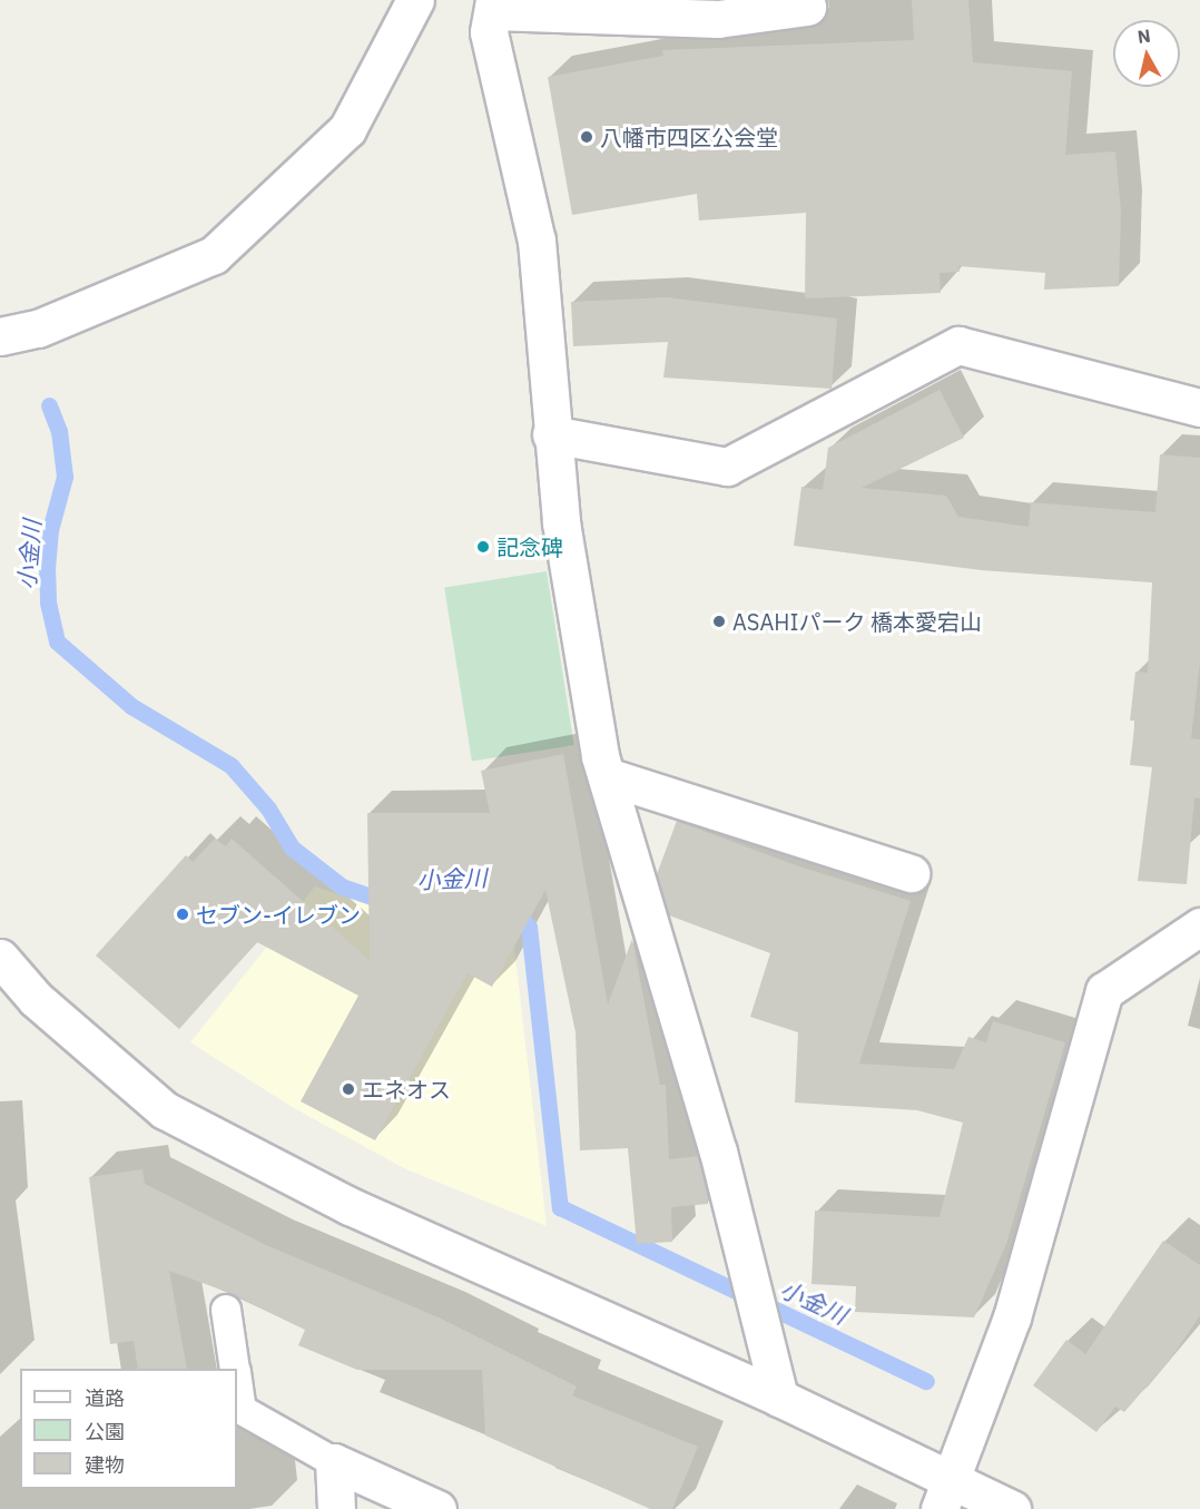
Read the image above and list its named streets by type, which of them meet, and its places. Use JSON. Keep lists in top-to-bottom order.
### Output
{
  "water": ["小金川"],
  "places": [
    "八幡市四区公会堂",
    "記念碑",
    "ASAHIパーク 橋本愛宕山",
    "セブン-イレブン",
    "エネオス"
  ],
  "legend": ["道路", "公園", "建物"],
  "north": "top"
}
